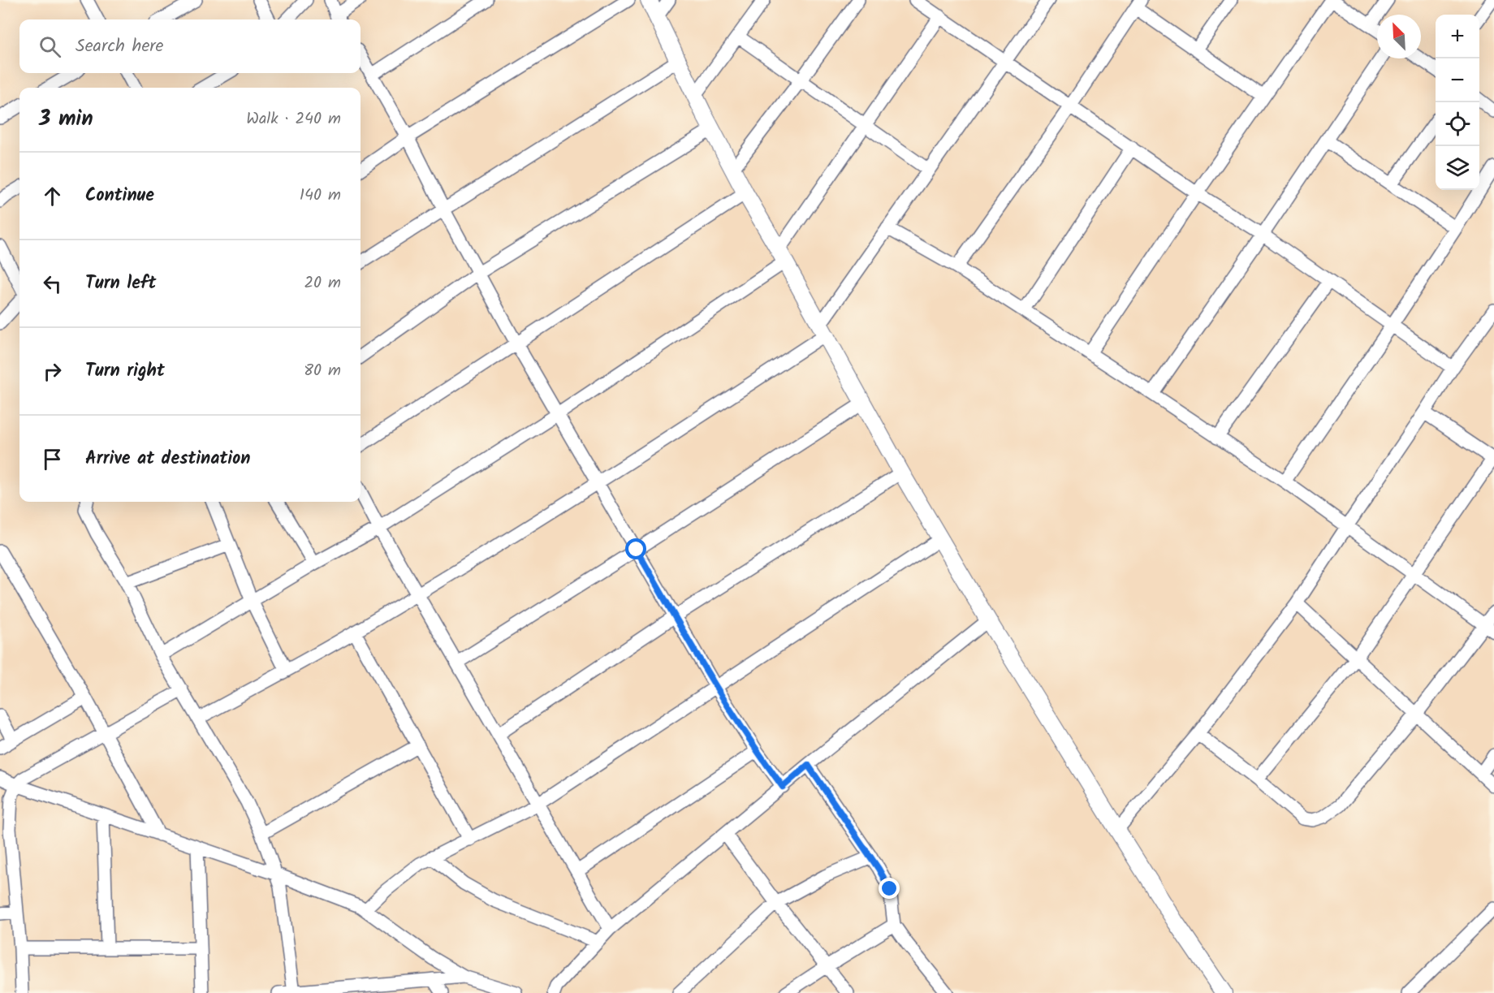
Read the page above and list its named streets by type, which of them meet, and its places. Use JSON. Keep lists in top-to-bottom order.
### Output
{
  "north": "top left",
  "page": {
    "map_buttons": ["+", "−"],
    "search": "Search here",
    "heading": ["3 min", "Walk · 240 m"],
    "list": [
      ["Continue", "140 m"],
      ["Turn left", "20 m"],
      ["Turn right", "80 m"],
      "Arrive at destination"
    ]
  }
}
